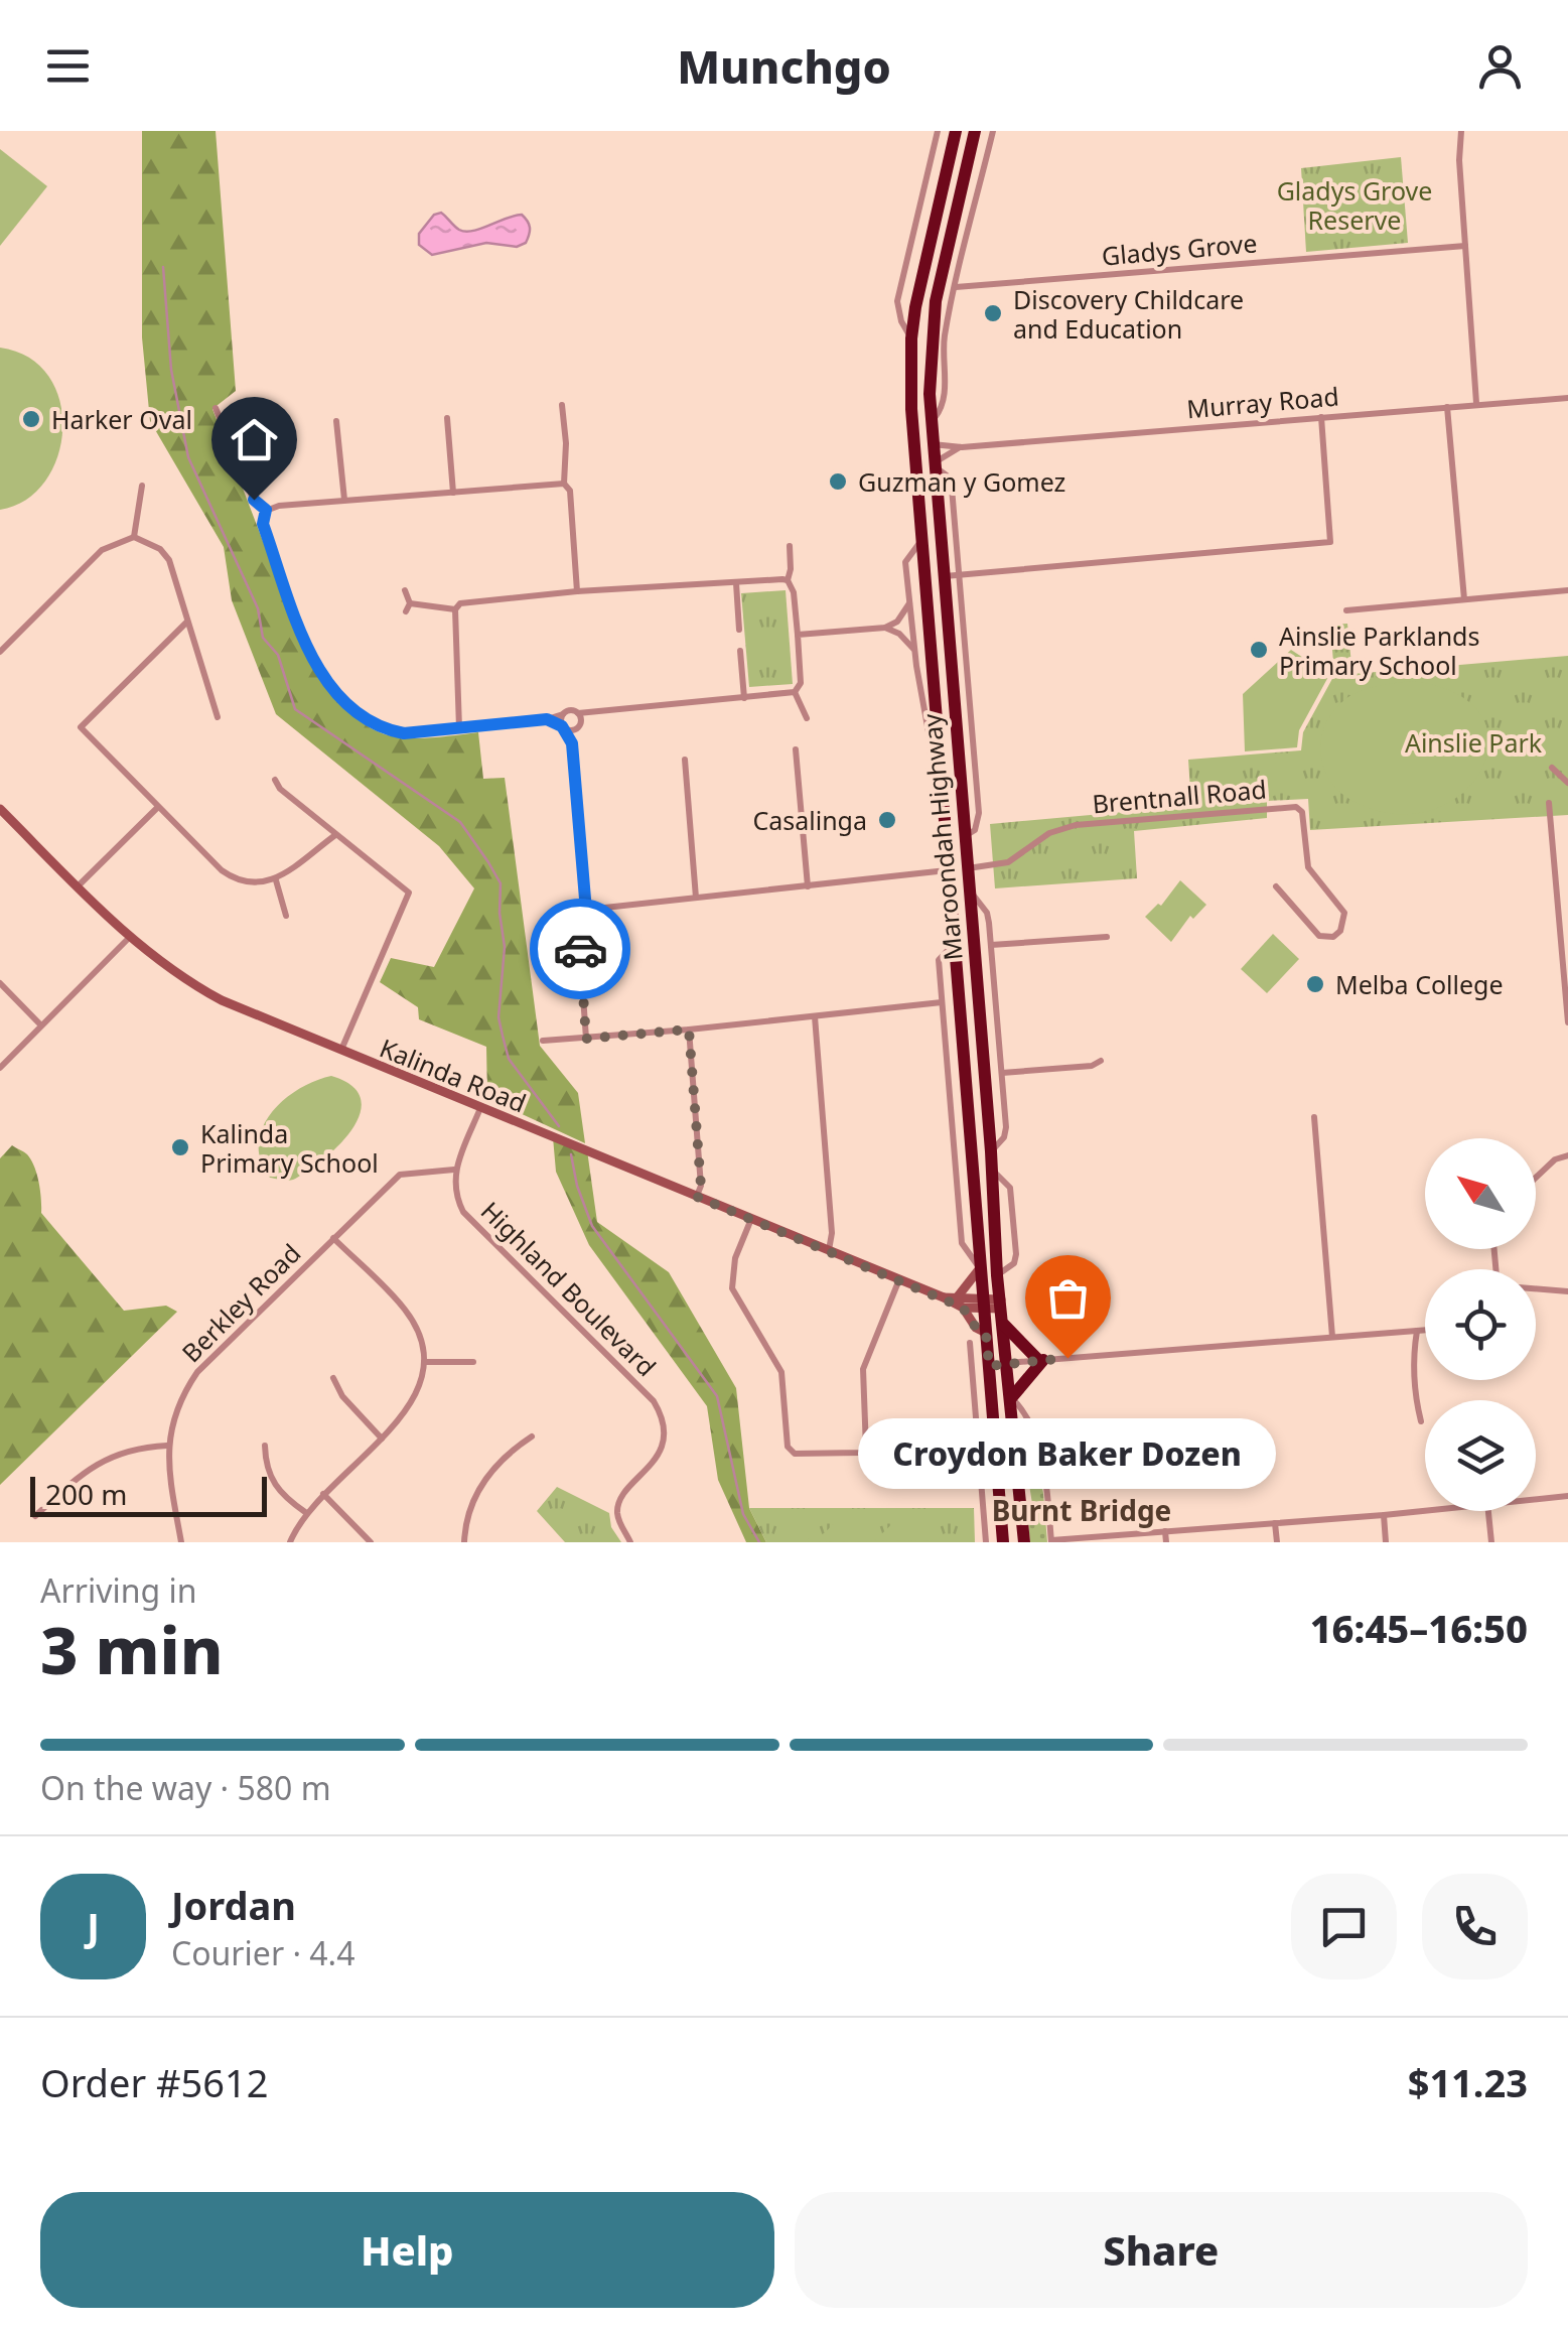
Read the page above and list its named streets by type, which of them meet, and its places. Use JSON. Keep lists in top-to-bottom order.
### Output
{
  "streets": {
    "highway": ["Maroondah Highway"],
    "street": [
      "Gladys Grove",
      "Murray Road",
      "Brentnall Road",
      "Kalinda Road",
      "Highland Boulevard",
      "Berkley Road"
    ]
  },
  "crossings": [
    ["Murray Road", "Maroondah Highway"],
    ["Brentnall Road", "Maroondah Highway"],
    ["Maroondah Highway", "Kalinda Road"],
    ["Highland Boulevard", "Berkley Road"]
  ],
  "districts": ["Burnt Bridge"],
  "parks": ["Gladys Grove Reserve", "Ainslie Park"],
  "places": [
    "Discovery Childcare and Education",
    "Harker Oval",
    "Guzman y Gomez",
    "Ainslie Parklands Primary School",
    "Casalinga",
    "Melba College",
    "Kalinda Primary School",
    "Croydon Baker Dozen"
  ],
  "scale_bar": "200 m",
  "north": "top left",
  "page": {
    "header": "Munchgo",
    "bubble": "Croydon Baker Dozen",
    "scale": "200 m",
    "heading": ["3 min", "Arriving in", "16:45–16:50"],
    "panel": [
      "Jordan",
      "Courier · 4.4",
      "Order #5612",
      "$11.23"
    ],
    "bar": "On the way · 580 m",
    "round": "J",
    "buttons": ["Help", "Share"]
  }
}
